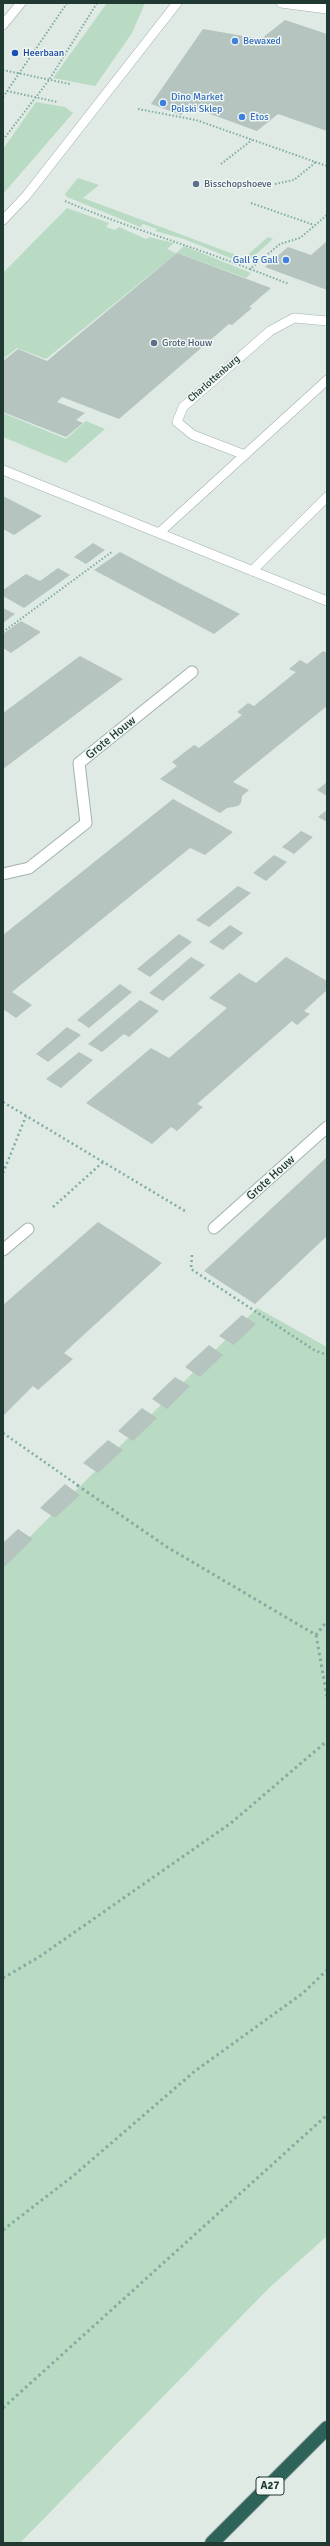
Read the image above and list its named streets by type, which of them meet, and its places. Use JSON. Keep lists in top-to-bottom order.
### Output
{
  "streets": {
    "highway": ["A27"],
    "street": ["Charlottenburg", "Grote Houw"]
  },
  "places": [
    "Bewaxed",
    "Heerbaan",
    "Dino Market Polski Sklep",
    "Etos",
    "Bisschopshoeve",
    "Gall & Gall",
    "Grote Houw"
  ]
}
